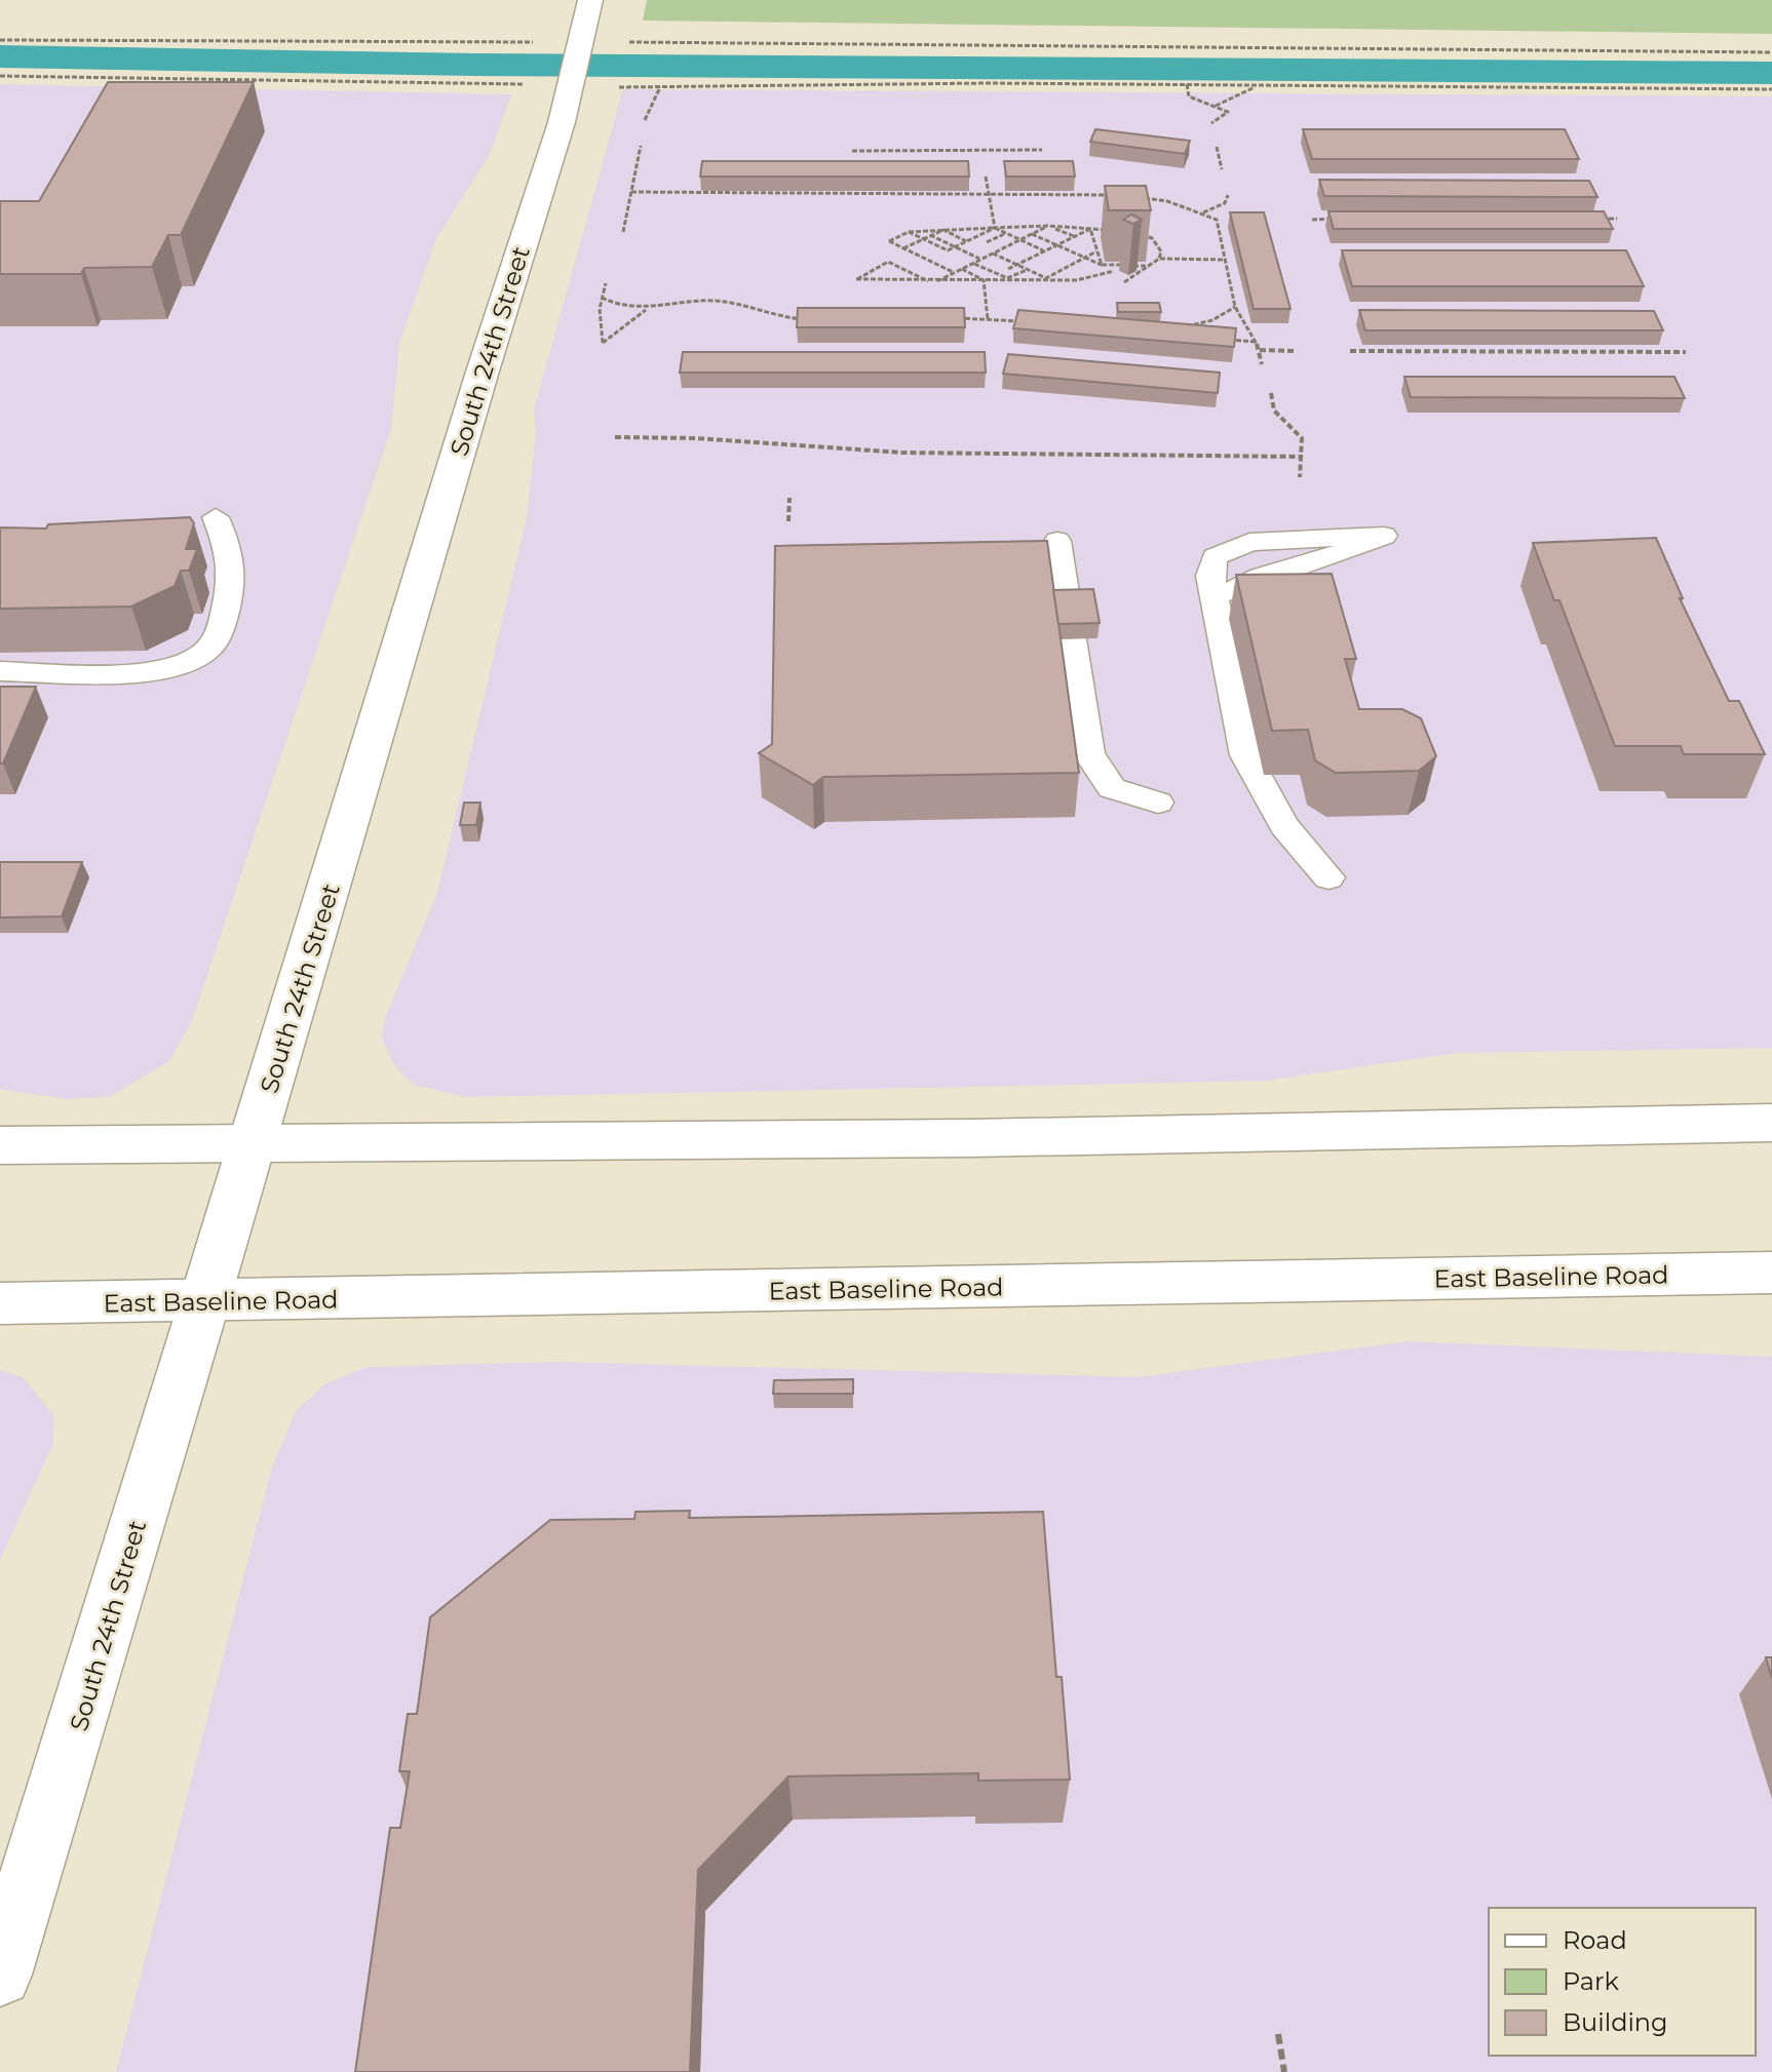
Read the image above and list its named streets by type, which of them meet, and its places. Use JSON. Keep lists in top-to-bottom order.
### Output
{
  "streets": {
    "main road": ["South 24th Street", "East Baseline Road"]
  },
  "crossings": [
    ["South 24th Street", "East Baseline Road"]
  ],
  "legend": ["Road", "Park", "Building"]
}
